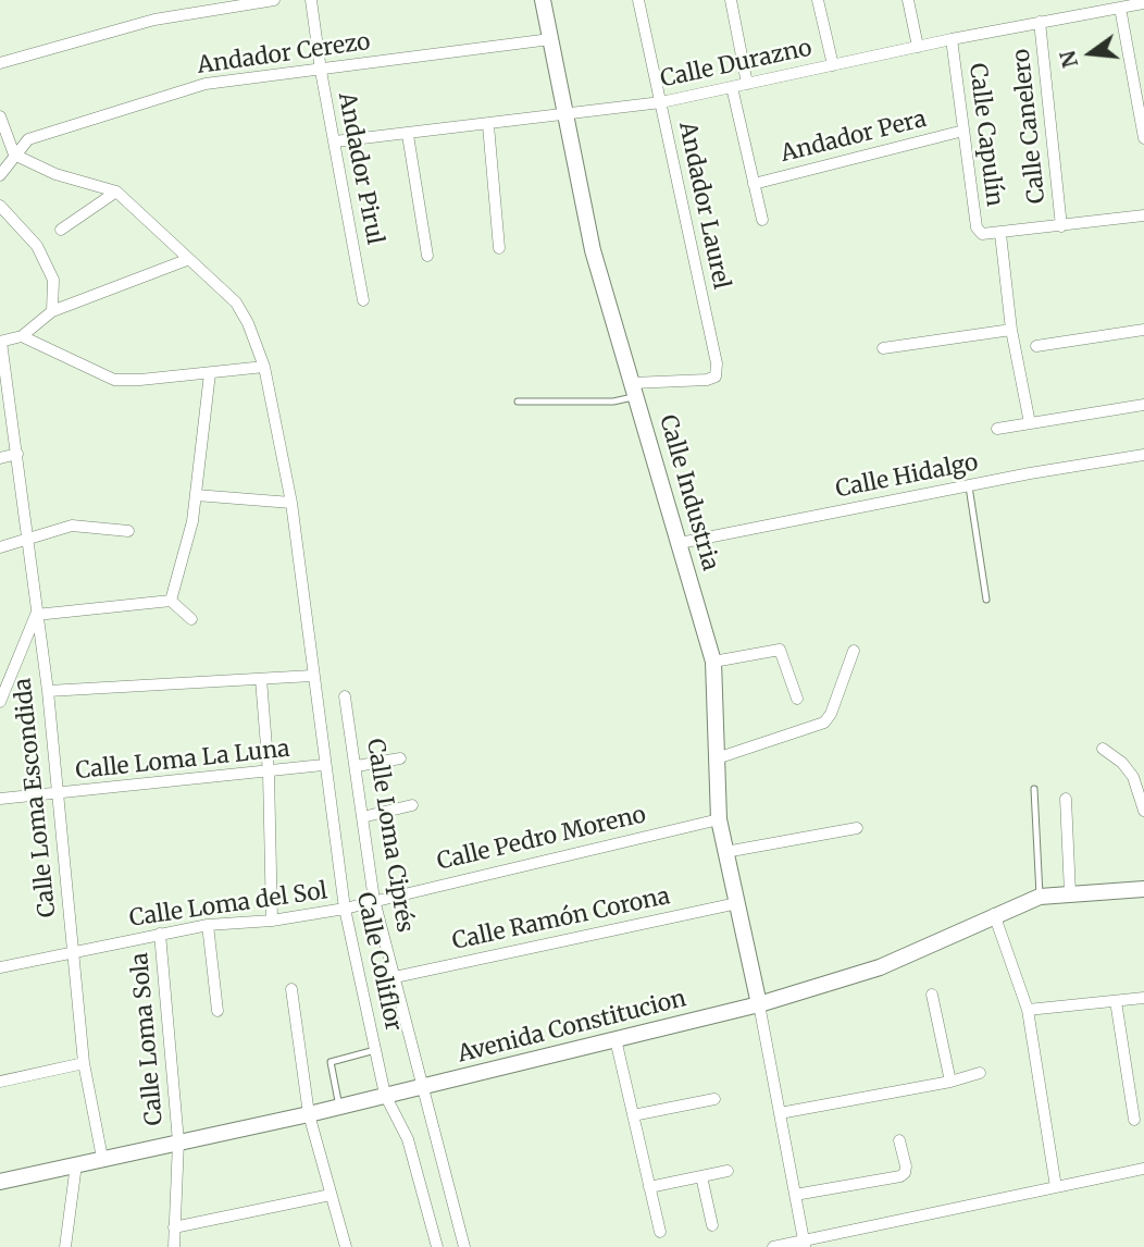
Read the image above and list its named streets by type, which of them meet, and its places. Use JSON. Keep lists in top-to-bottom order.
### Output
{
  "streets": {
    "street": [
      "Andador Cerezo",
      "Calle Durazno",
      "Calle Canelero",
      "Calle Capulín",
      "Andador Pera",
      "Andador Pirul",
      "Andador Laurel",
      "Calle Hidalgo",
      "Calle Industria",
      "Calle Loma La Luna",
      "Calle Loma Escondida",
      "Calle Loma Ciprés",
      "Calle Pedro Moreno",
      "Calle Loma del Sol",
      "Calle Ramón Corona",
      "Calle Coliflor",
      "Avenida Constitucion",
      "Calle Loma Sola"
    ]
  },
  "crossings": [
    ["Andador Cerezo", "Andador Pirul"],
    ["Andador Cerezo", "Calle Industria"],
    ["Calle Durazno", "Calle Canelero"],
    ["Calle Durazno", "Calle Capulín"],
    ["Calle Durazno", "Andador Pirul"],
    ["Calle Durazno", "Andador Laurel"],
    ["Calle Durazno", "Calle Industria"],
    ["Calle Capulín", "Andador Pera"],
    ["Andador Laurel", "Calle Industria"],
    ["Calle Hidalgo", "Calle Industria"],
    ["Calle Industria", "Calle Pedro Moreno"],
    ["Calle Industria", "Calle Ramón Corona"],
    ["Calle Industria", "Avenida Constitucion"],
    ["Calle Loma La Luna", "Calle Loma Escondida"],
    ["Calle Loma La Luna", "Calle Coliflor"],
    ["Calle Loma Escondida", "Calle Loma del Sol"],
    ["Calle Loma Escondida", "Avenida Constitucion"],
    ["Calle Loma Ciprés", "Calle Pedro Moreno"],
    ["Calle Loma Ciprés", "Calle Loma del Sol"],
    ["Calle Loma Ciprés", "Calle Ramón Corona"],
    ["Calle Loma Ciprés", "Avenida Constitucion"],
    ["Calle Pedro Moreno", "Calle Loma del Sol"],
    ["Calle Loma del Sol", "Calle Coliflor"],
    ["Calle Loma del Sol", "Calle Loma Sola"],
    ["Calle Coliflor", "Avenida Constitucion"],
    ["Avenida Constitucion", "Calle Loma Sola"]
  ],
  "north": "left"
}
